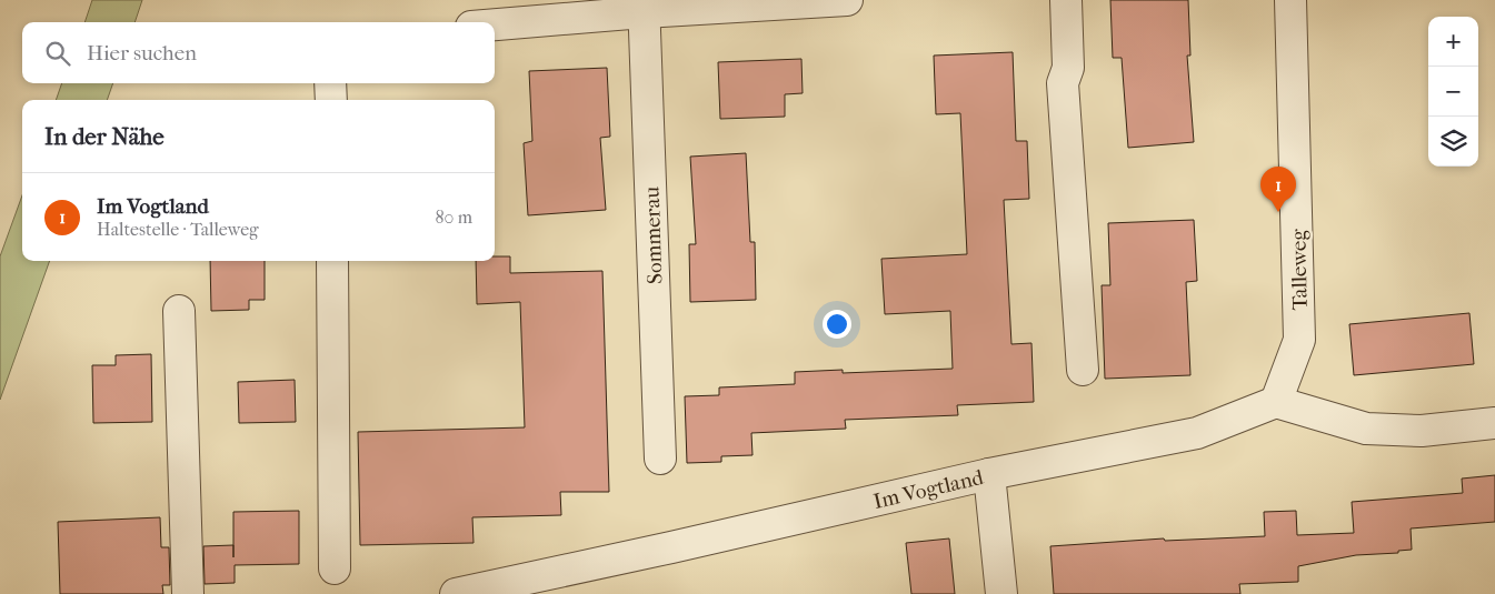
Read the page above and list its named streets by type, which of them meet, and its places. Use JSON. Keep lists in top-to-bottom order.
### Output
{
  "streets": {
    "street": ["Sommerau", "Talleweg", "Im Vogtland"]
  },
  "crossings": [
    ["Talleweg", "Im Vogtland"]
  ],
  "page": {
    "map_buttons": ["+", "−"],
    "search": "Hier suchen",
    "heading": "In der Nähe",
    "pins": "1",
    "list": [
      {
        "mark": "1",
        "name": "Im Vogtland",
        "note": "Haltestelle · Talleweg",
        "value": "80 m"
      }
    ]
  }
}
